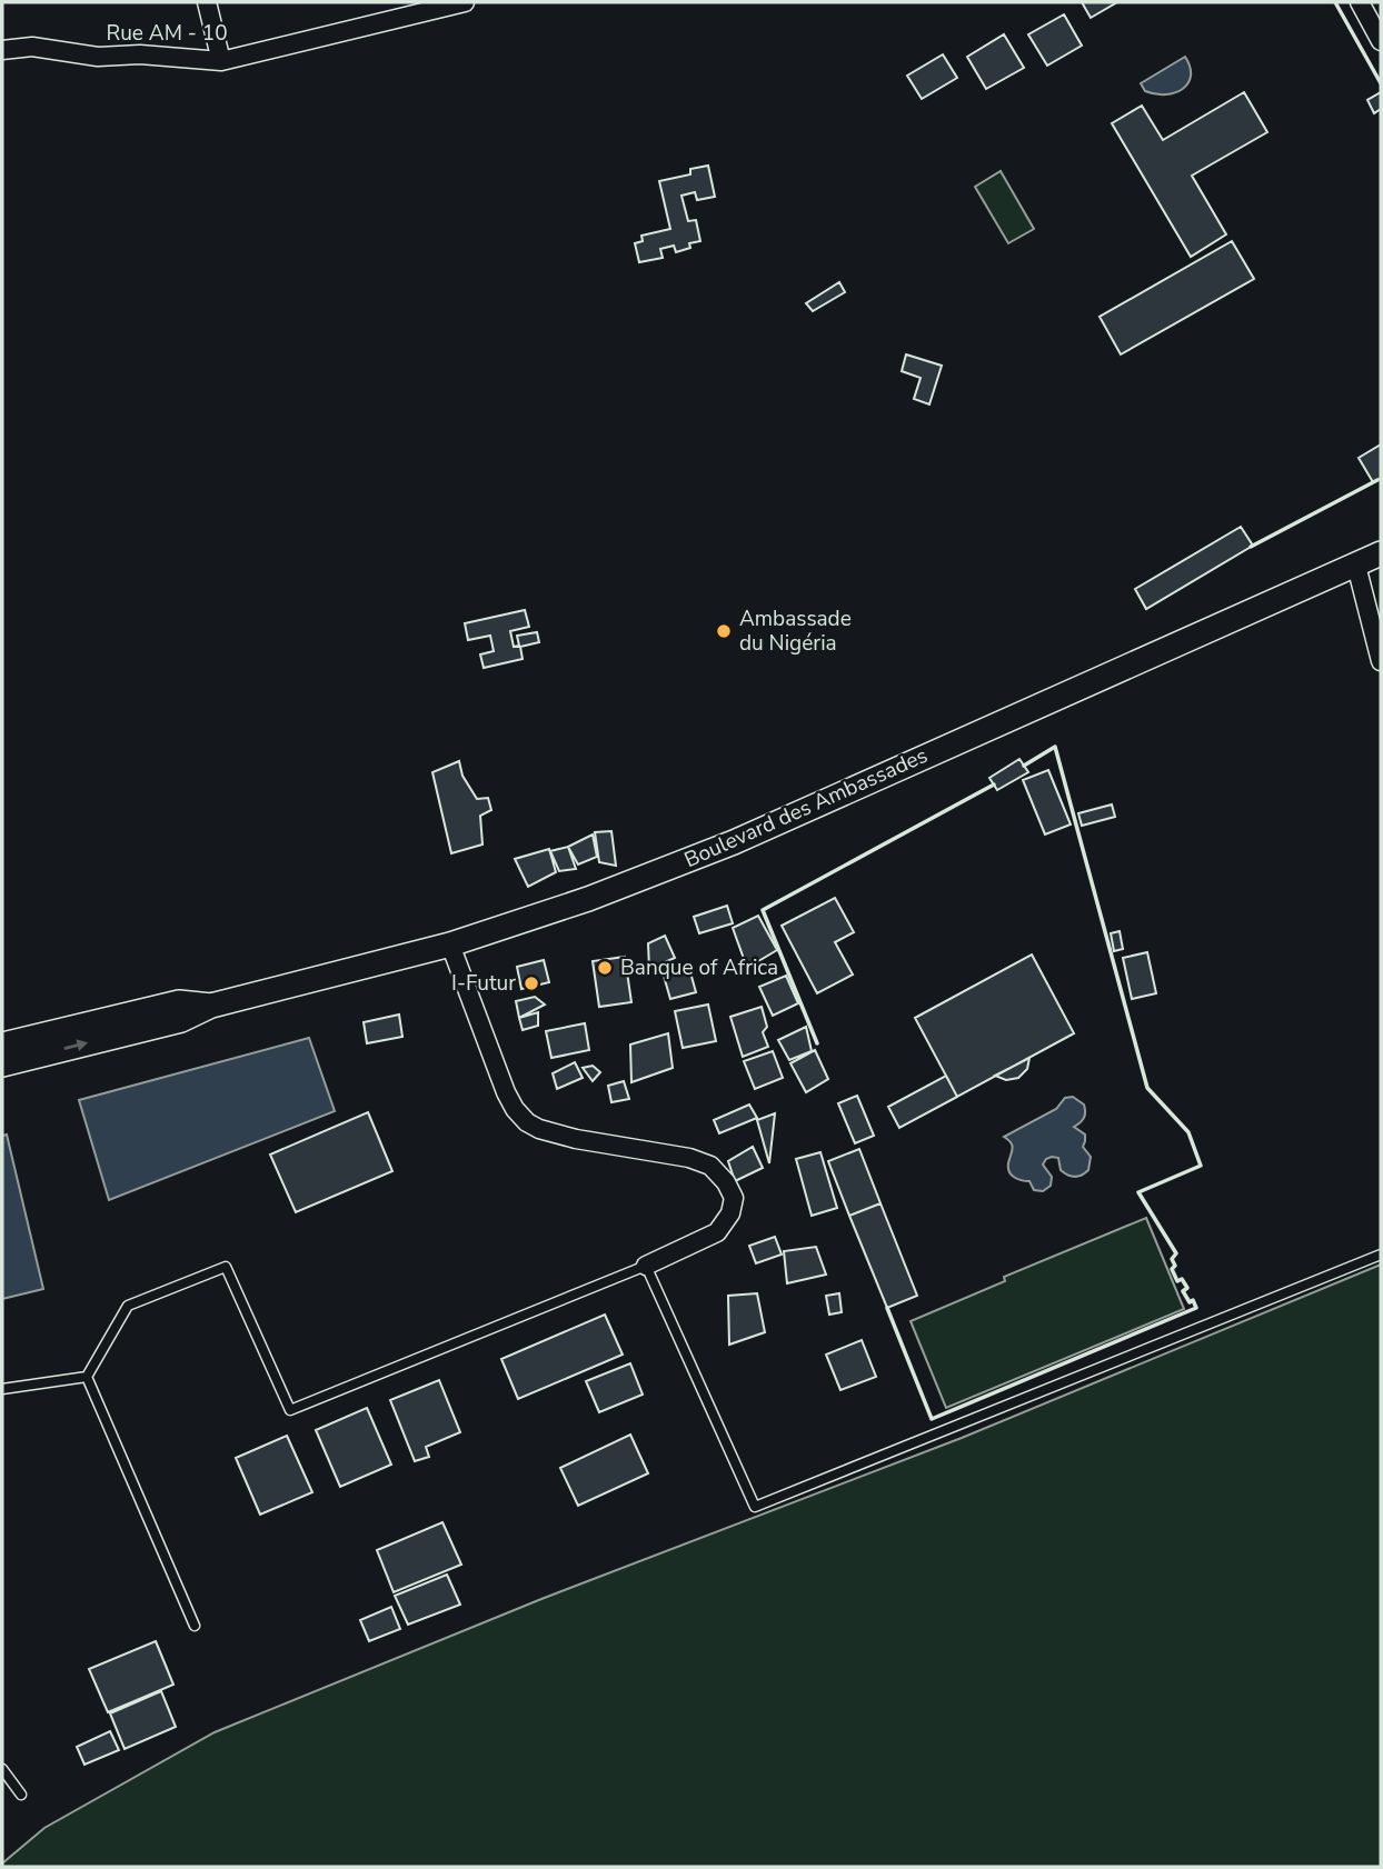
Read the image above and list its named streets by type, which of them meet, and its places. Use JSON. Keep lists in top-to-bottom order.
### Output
{
  "streets": {
    "main road": ["Boulevard des Ambassades"],
    "street": ["Rue AM - 10"]
  },
  "places": ["Ambassade du Nigéria", "Banque of Africa", "I-Futur"]
}
